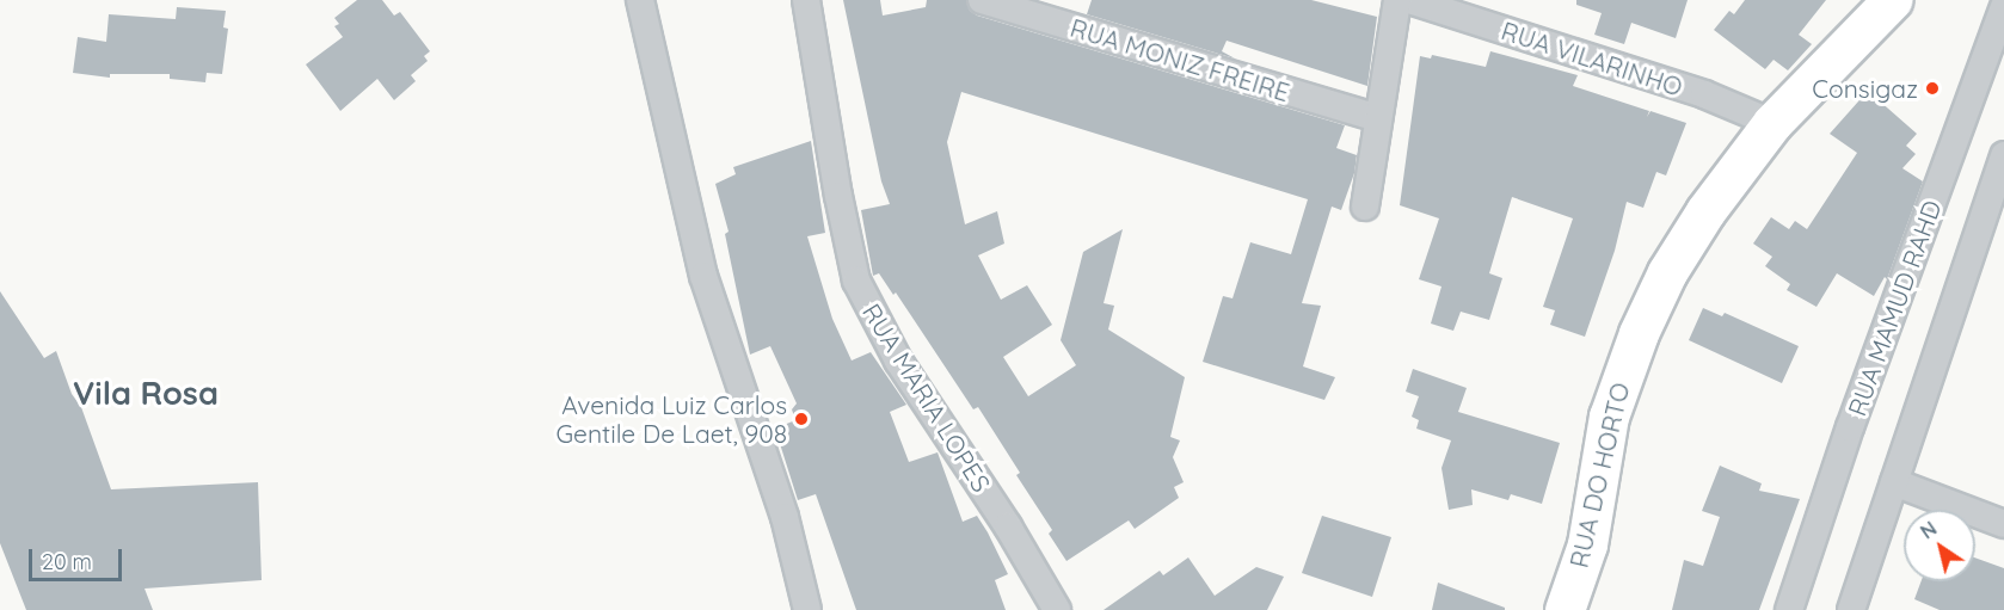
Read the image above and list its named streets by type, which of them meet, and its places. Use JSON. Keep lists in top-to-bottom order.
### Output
{
  "streets": {
    "main road": ["RUA DO HORTO"],
    "street": [
      "RUA VILARINHO",
      "RUA MONIZ FREIRE",
      "RUA MAMUD RAHD",
      "RUA MARIA LOPES"
    ]
  },
  "crossings": [
    ["RUA VILARINHO", "RUA DO HORTO"]
  ],
  "districts": ["Vila Rosa"],
  "places": ["Consigaz", "Avenida Luiz Carlos Gentile De Laet, 908"],
  "scale_bar": "20 m",
  "north": "top left"
}
